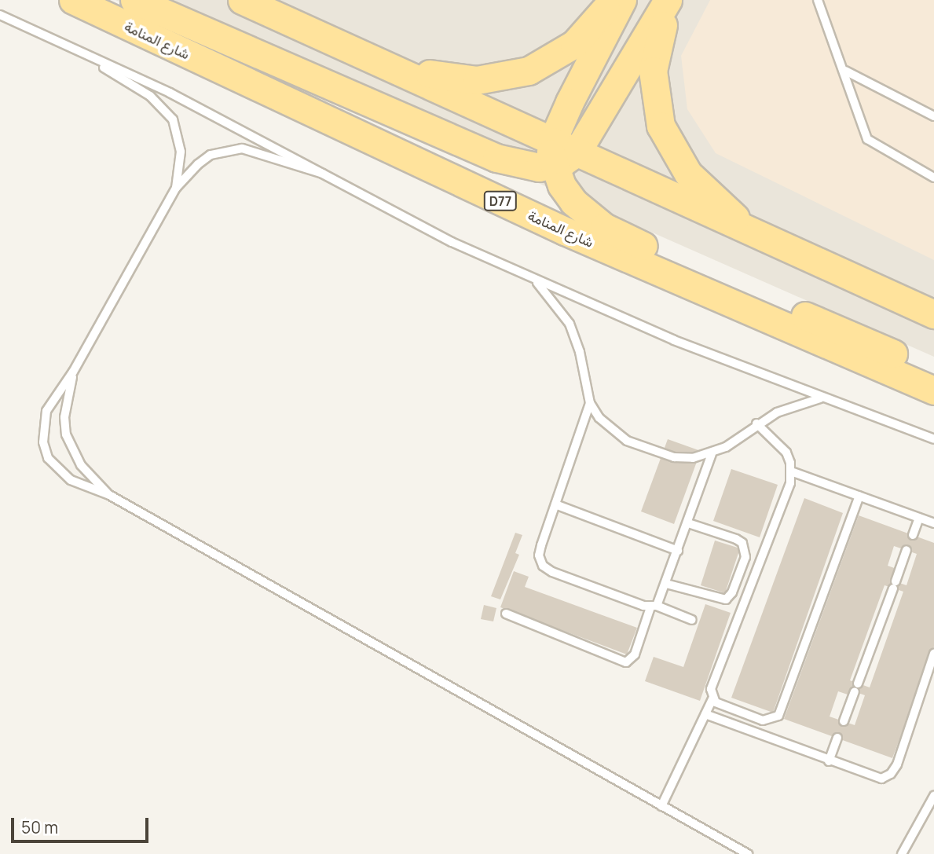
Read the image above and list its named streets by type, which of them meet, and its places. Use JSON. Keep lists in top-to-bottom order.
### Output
{
  "streets": {
    "main road": ["شارع المنامة", "D77"]
  },
  "scale_bar": "50 m"
}
